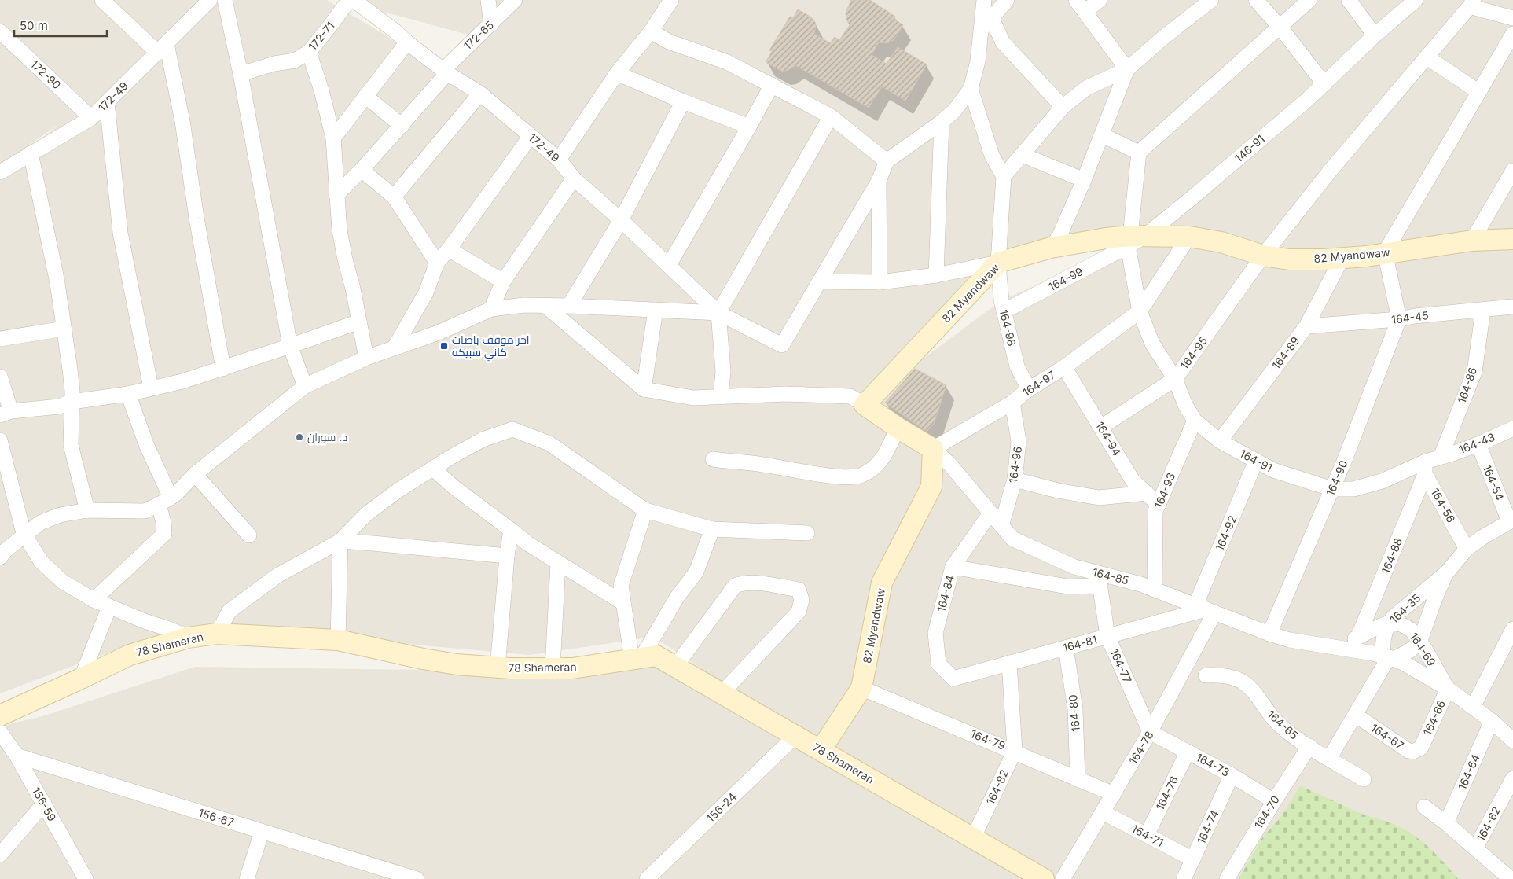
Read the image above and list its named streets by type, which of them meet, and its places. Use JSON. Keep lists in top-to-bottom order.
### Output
{
  "streets": {
    "street": [
      "172-65",
      "172-71",
      "172-90",
      "172-49",
      "146-91",
      "82 Myandwaw",
      "164-99",
      "164-45",
      "164-98",
      "164-95",
      "164-89",
      "164-97",
      "164-86",
      "164-94",
      "164-43",
      "164-91",
      "164-96",
      "164-90",
      "164-54",
      "164-93",
      "164-56",
      "164-92",
      "164-88",
      "164-85",
      "164-84",
      "164-35",
      "164-81",
      "78 Shameran",
      "164-69",
      "164-77",
      "164-80",
      "164-66",
      "164-65",
      "164-67",
      "164-79",
      "164-78",
      "164-73",
      "164-64",
      "164-82",
      "164-76",
      "156-59",
      "156-24",
      "164-70",
      "156-67",
      "164-62",
      "164-74",
      "164-71"
    ]
  },
  "crossings": [
    ["172-65", "172-49"],
    ["172-90", "172-49"],
    ["146-91", "82 Myandwaw"],
    ["146-91", "164-99"],
    ["82 Myandwaw", "164-99"],
    ["82 Myandwaw", "164-98"],
    ["82 Myandwaw", "164-95"],
    ["82 Myandwaw", "164-89"],
    ["82 Myandwaw", "164-97"],
    ["82 Myandwaw", "164-85"],
    ["82 Myandwaw", "78 Shameran"],
    ["82 Myandwaw", "164-79"],
    ["164-99", "164-98"],
    ["164-45", "164-89"],
    ["164-45", "164-86"],
    ["164-45", "164-90"],
    ["164-98", "164-97"],
    ["164-95", "164-94"],
    ["164-95", "164-91"],
    ["164-89", "164-91"],
    ["164-97", "164-94"],
    ["164-97", "164-91"],
    ["164-97", "164-96"],
    ["164-97", "164-85"],
    ["164-86", "164-43"],
    ["164-86", "164-91"],
    ["164-94", "164-93"],
    ["164-43", "164-91"],
    ["164-43", "164-54"],
    ["164-91", "164-90"],
    ["164-91", "164-93"],
    ["164-91", "164-56"],
    ["164-91", "164-92"],
    ["164-91", "164-88"],
    ["164-96", "164-93"],
    ["164-96", "164-85"],
    ["164-90", "164-85"],
    ["164-54", "164-35"],
    ["164-93", "164-85"],
    ["164-56", "164-88"],
    ["164-56", "164-35"],
    ["164-92", "164-85"],
    ["164-92", "164-81"],
    ["164-92", "164-78"],
    ["164-88", "164-85"],
    ["164-85", "164-84"],
    ["164-85", "164-35"],
    ["164-85", "164-81"],
    ["164-85", "164-69"],
    ["164-85", "164-77"],
    ["164-85", "164-78"],
    ["164-84", "164-81"],
    ["164-35", "164-69"],
    ["164-81", "164-77"],
    ["164-81", "164-80"],
    ["164-81", "164-78"],
    ["164-81", "164-82"],
    ["78 Shameran", "164-82"],
    ["78 Shameran", "156-24"],
    ["164-69", "164-66"],
    ["164-69", "164-64"],
    ["164-77", "164-78"],
    ["164-77", "164-73"],
    ["164-80", "164-79"],
    ["164-66", "164-67"],
    ["164-65", "164-70"],
    ["164-79", "164-78"],
    ["164-79", "164-82"],
    ["164-78", "164-73"],
    ["164-78", "164-71"],
    ["164-73", "164-76"],
    ["164-73", "164-70"],
    ["164-73", "164-74"],
    ["164-76", "164-71"],
    ["156-59", "156-67"],
    ["164-74", "164-71"]
  ],
  "places": {
    "transit": ["اخر موقف باصات كاني سبيكه"],
    "other": ["د. سوران"]
  },
  "scale_bar": "50 m"
}
